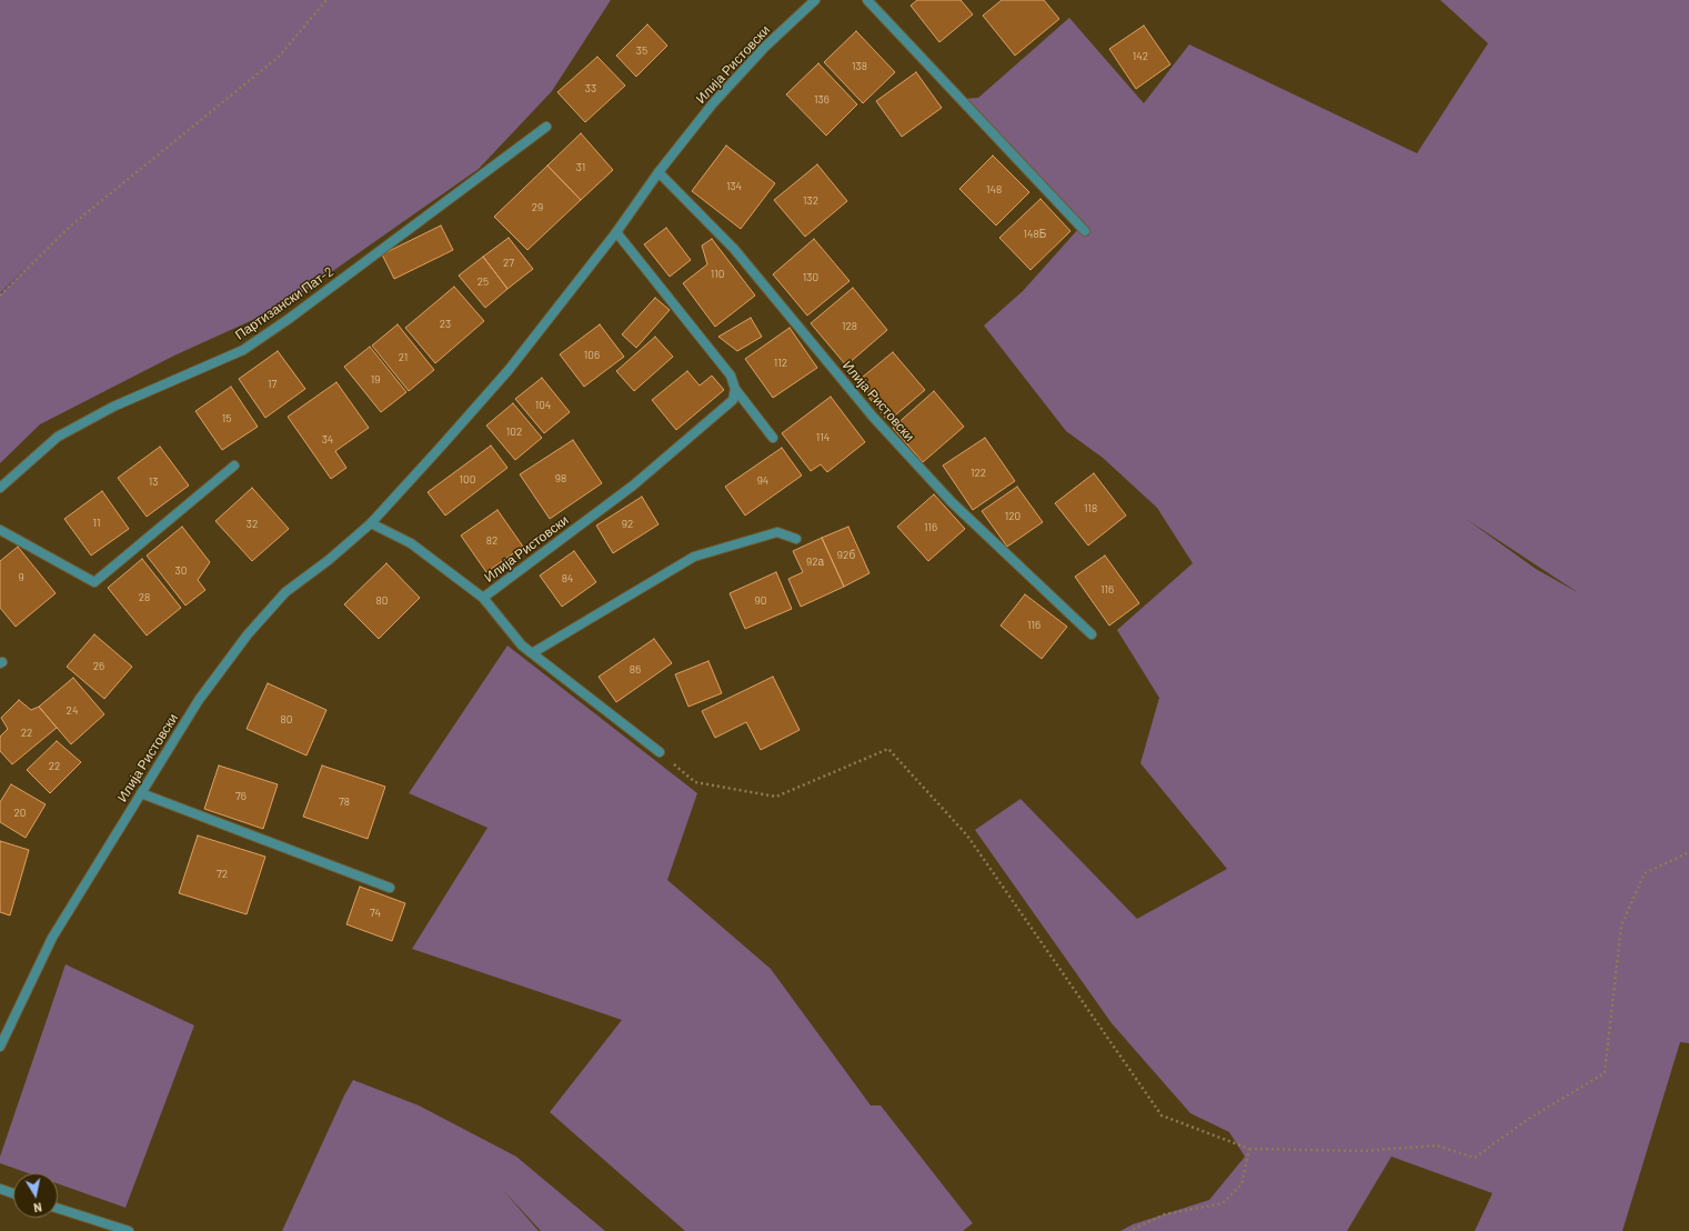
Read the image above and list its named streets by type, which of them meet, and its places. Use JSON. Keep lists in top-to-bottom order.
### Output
{
  "streets": {
    "street": ["Илија Ристовски", "Партизански Пат-2"]
  },
  "house_numbers": [
    "35",
    "142",
    "138",
    "33",
    "136",
    "31",
    "134",
    "148",
    "132",
    "29",
    "148Б",
    "27",
    "110",
    "130",
    "25",
    "23",
    "128",
    "106",
    "21",
    "112",
    "19",
    "17",
    "104",
    "15",
    "102",
    "114",
    "34",
    "122",
    "98",
    "100",
    "94",
    "13",
    "118",
    "120",
    "11",
    "32",
    "92",
    "116",
    "82",
    "92б",
    "92а",
    "30",
    "9",
    "84",
    "116",
    "28",
    "80",
    "90",
    "116",
    "26",
    "86",
    "24",
    "80",
    "22",
    "22",
    "76",
    "78",
    "20",
    "72",
    "74"
  ],
  "north": "bottom"
}
